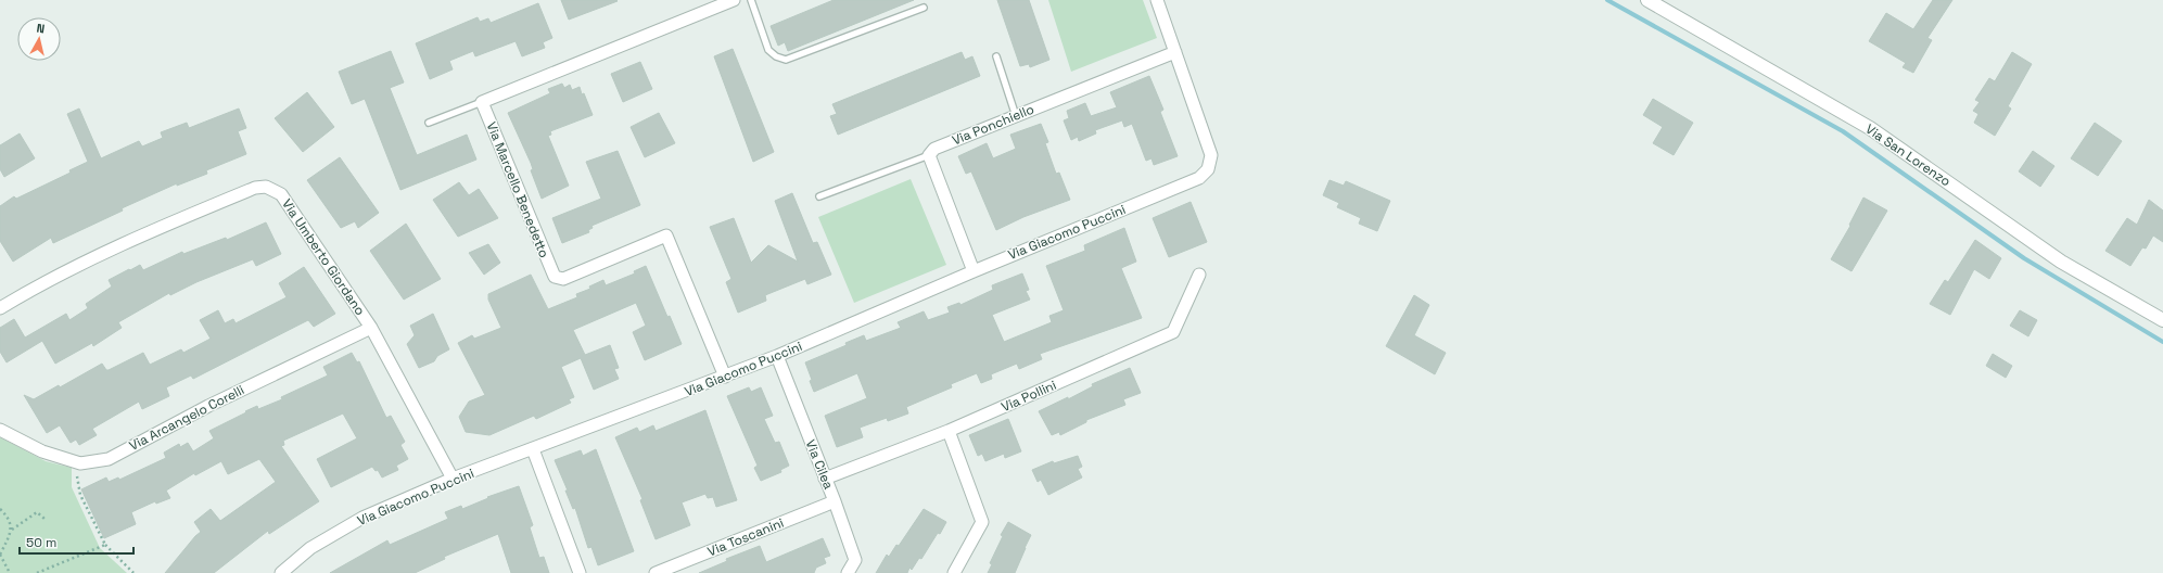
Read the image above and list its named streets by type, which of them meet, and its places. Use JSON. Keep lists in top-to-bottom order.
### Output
{
  "streets": {
    "street": [
      "Via Ponchiello",
      "Via San Lorenzo",
      "Via Marcello Benedetto",
      "Via Giacomo Puccini",
      "Via Umberto Giordano",
      "Via Pollini",
      "Via Arcangelo Corelli",
      "Via Cilea",
      "Via Toscanini"
    ]
  },
  "crossings": [
    ["Via Ponchiello", "Via Giacomo Puccini"],
    ["Via Marcello Benedetto", "Via Giacomo Puccini"],
    ["Via Giacomo Puccini", "Via Umberto Giordano"],
    ["Via Giacomo Puccini", "Via Cilea"],
    ["Via Umberto Giordano", "Via Arcangelo Corelli"],
    ["Via Pollini", "Via Cilea"],
    ["Via Cilea", "Via Toscanini"]
  ],
  "scale_bar": "50 m",
  "north": "top"
}
